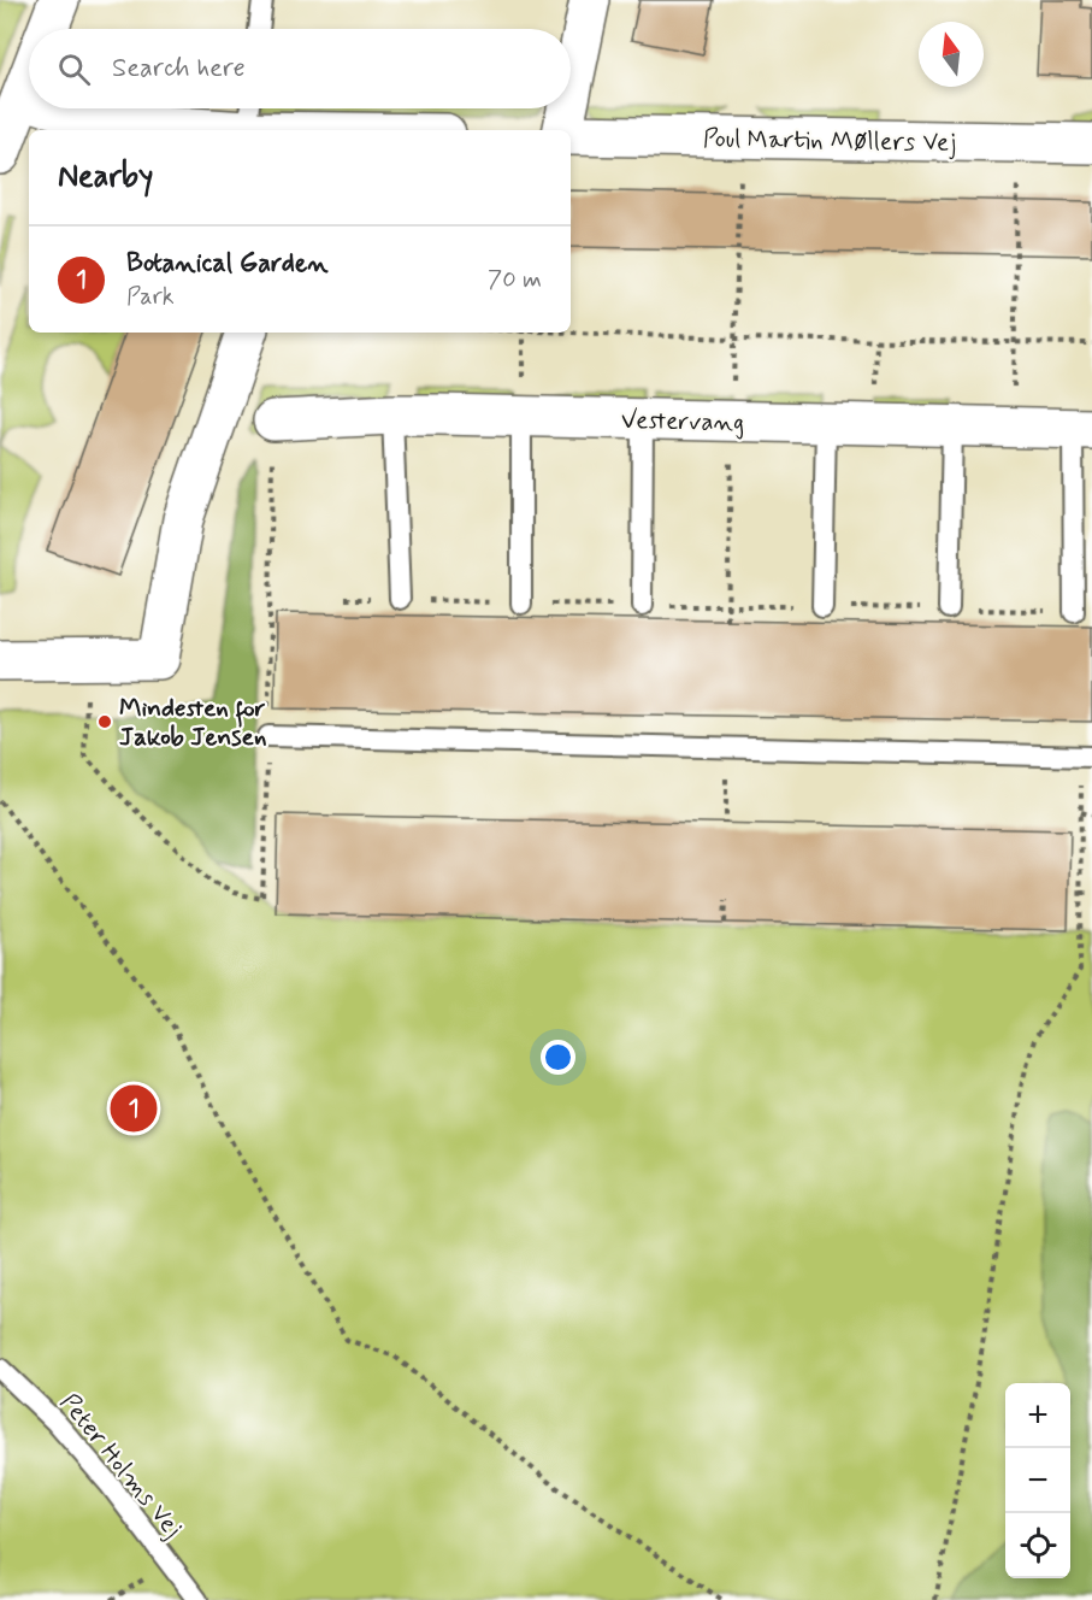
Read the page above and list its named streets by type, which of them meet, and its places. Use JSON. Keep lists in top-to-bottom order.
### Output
{
  "streets": {
    "street": ["Poul Martin Møllers Vej", "Vestervang"],
    "lane": ["Peter Holms Vej"]
  },
  "places": ["Mindesten for Jakob Jensen"],
  "north": "top",
  "page": {
    "search": "Search here",
    "heading": "Nearby",
    "list": [
      {
        "mark": "1",
        "name": "Botanical Garden",
        "note": "Park",
        "value": "70 m"
      }
    ],
    "pins": "1",
    "map_buttons": ["+", "−"]
  }
}
